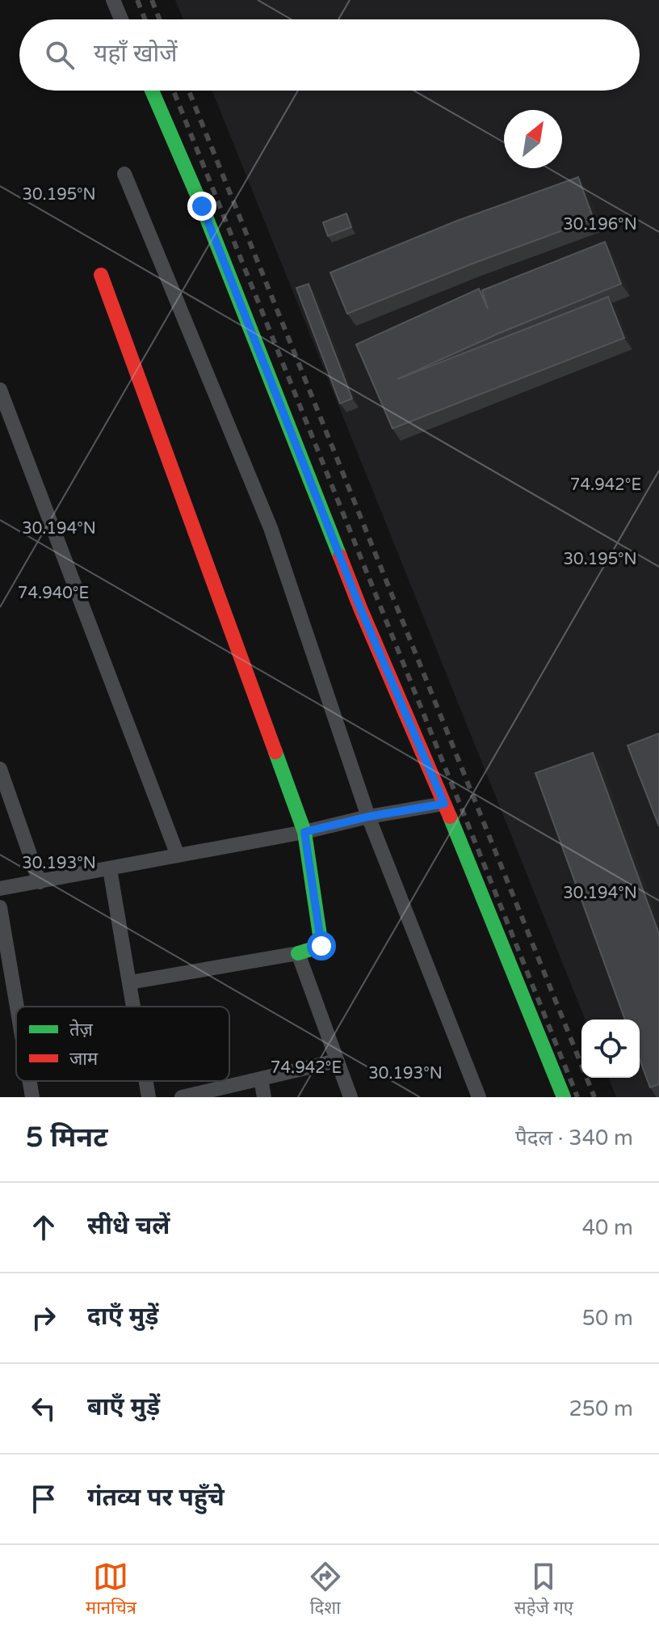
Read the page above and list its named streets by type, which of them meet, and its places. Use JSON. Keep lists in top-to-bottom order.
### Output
{
  "legend": ["तेज़", "जाम"],
  "north": "top right",
  "page": {
    "search": "यहाँ खोजें",
    "heading": ["5 मिनट", "पैदल · 340 m"],
    "list": [
      ["सीधे चलें", "40 m"],
      ["दाएँ मुड़ें", "50 m"],
      ["बाएँ मुड़ें", "250 m"],
      "गंतव्य पर पहुँचे"
    ],
    "nav": ["मानचित्र", "दिशा", "सहेजे गए"]
  },
  "coordinates": [
    "30.195°N",
    "30.196°N",
    "74.942°E",
    "30.194°N",
    "74.940°E",
    "30.193°N"
  ]
}
